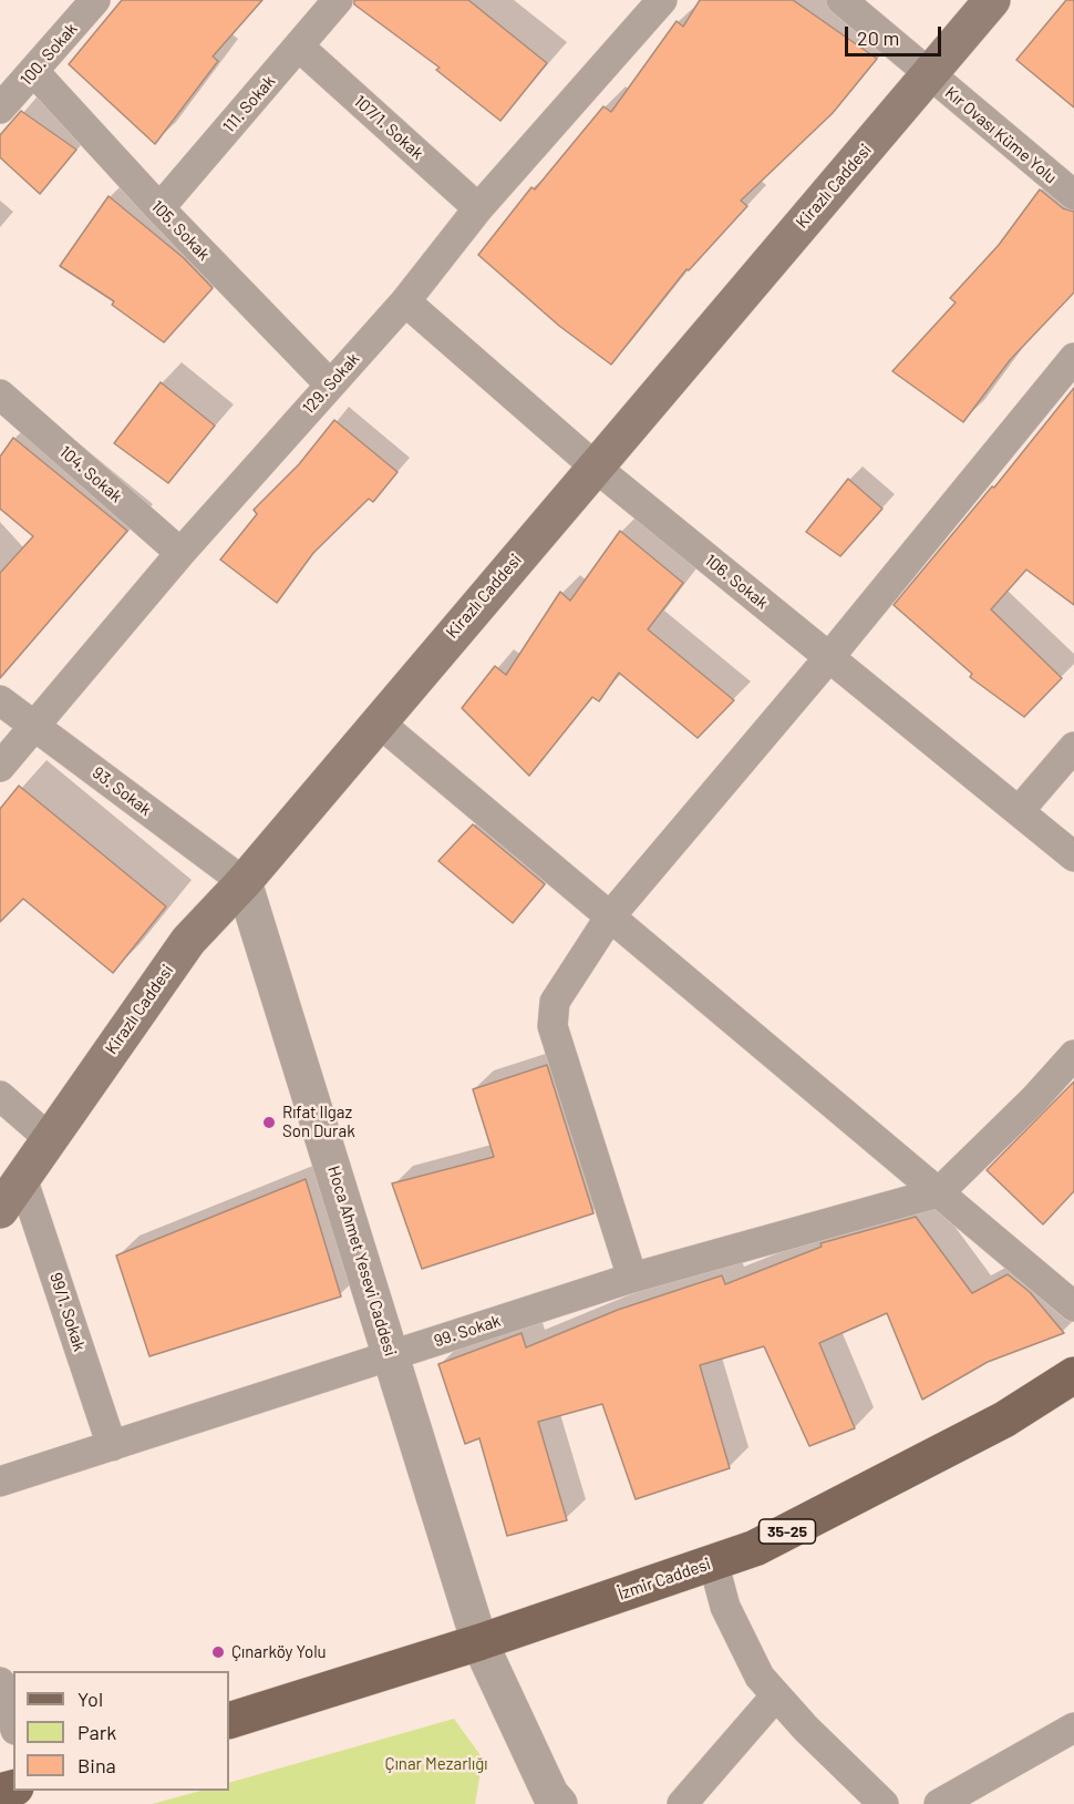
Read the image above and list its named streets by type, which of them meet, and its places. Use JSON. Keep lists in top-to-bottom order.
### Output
{
  "streets": {
    "main road": ["Kirazlı Caddesi", "35-25", "İzmir Caddesi"],
    "street": [
      "100. Sokak",
      "111. Sokak",
      "107/1. Sokak",
      "Kır Ovası Küme Yolu",
      "105. Sokak",
      "129. Sokak",
      "104. Sokak",
      "106. Sokak",
      "93. Sokak",
      "Hoca Ahmet Yesevi Caddesi",
      "99/1. Sokak",
      "99. Sokak"
    ]
  },
  "crossings": [
    ["100. Sokak", "105. Sokak"],
    ["111. Sokak", "107/1. Sokak"],
    ["111. Sokak", "105. Sokak"],
    ["107/1. Sokak", "129. Sokak"],
    ["Kır Ovası Küme Yolu", "Kirazlı Caddesi"],
    ["Kirazlı Caddesi", "106. Sokak"],
    ["Kirazlı Caddesi", "93. Sokak"],
    ["Kirazlı Caddesi", "Hoca Ahmet Yesevi Caddesi"],
    ["Kirazlı Caddesi", "99/1. Sokak"],
    ["105. Sokak", "129. Sokak"],
    ["129. Sokak", "104. Sokak"],
    ["129. Sokak", "106. Sokak"],
    ["129. Sokak", "93. Sokak"],
    ["93. Sokak", "Hoca Ahmet Yesevi Caddesi"],
    ["Hoca Ahmet Yesevi Caddesi", "99. Sokak"],
    ["Hoca Ahmet Yesevi Caddesi", "İzmir Caddesi"],
    ["99/1. Sokak", "99. Sokak"]
  ],
  "parks": ["Çınar Mezarlığı"],
  "places": ["Rıfat Ilgaz Son Durak", "Çınarköy Yolu"],
  "legend": ["Yol", "Park", "Bina"],
  "scale_bar": "20 m"
}
